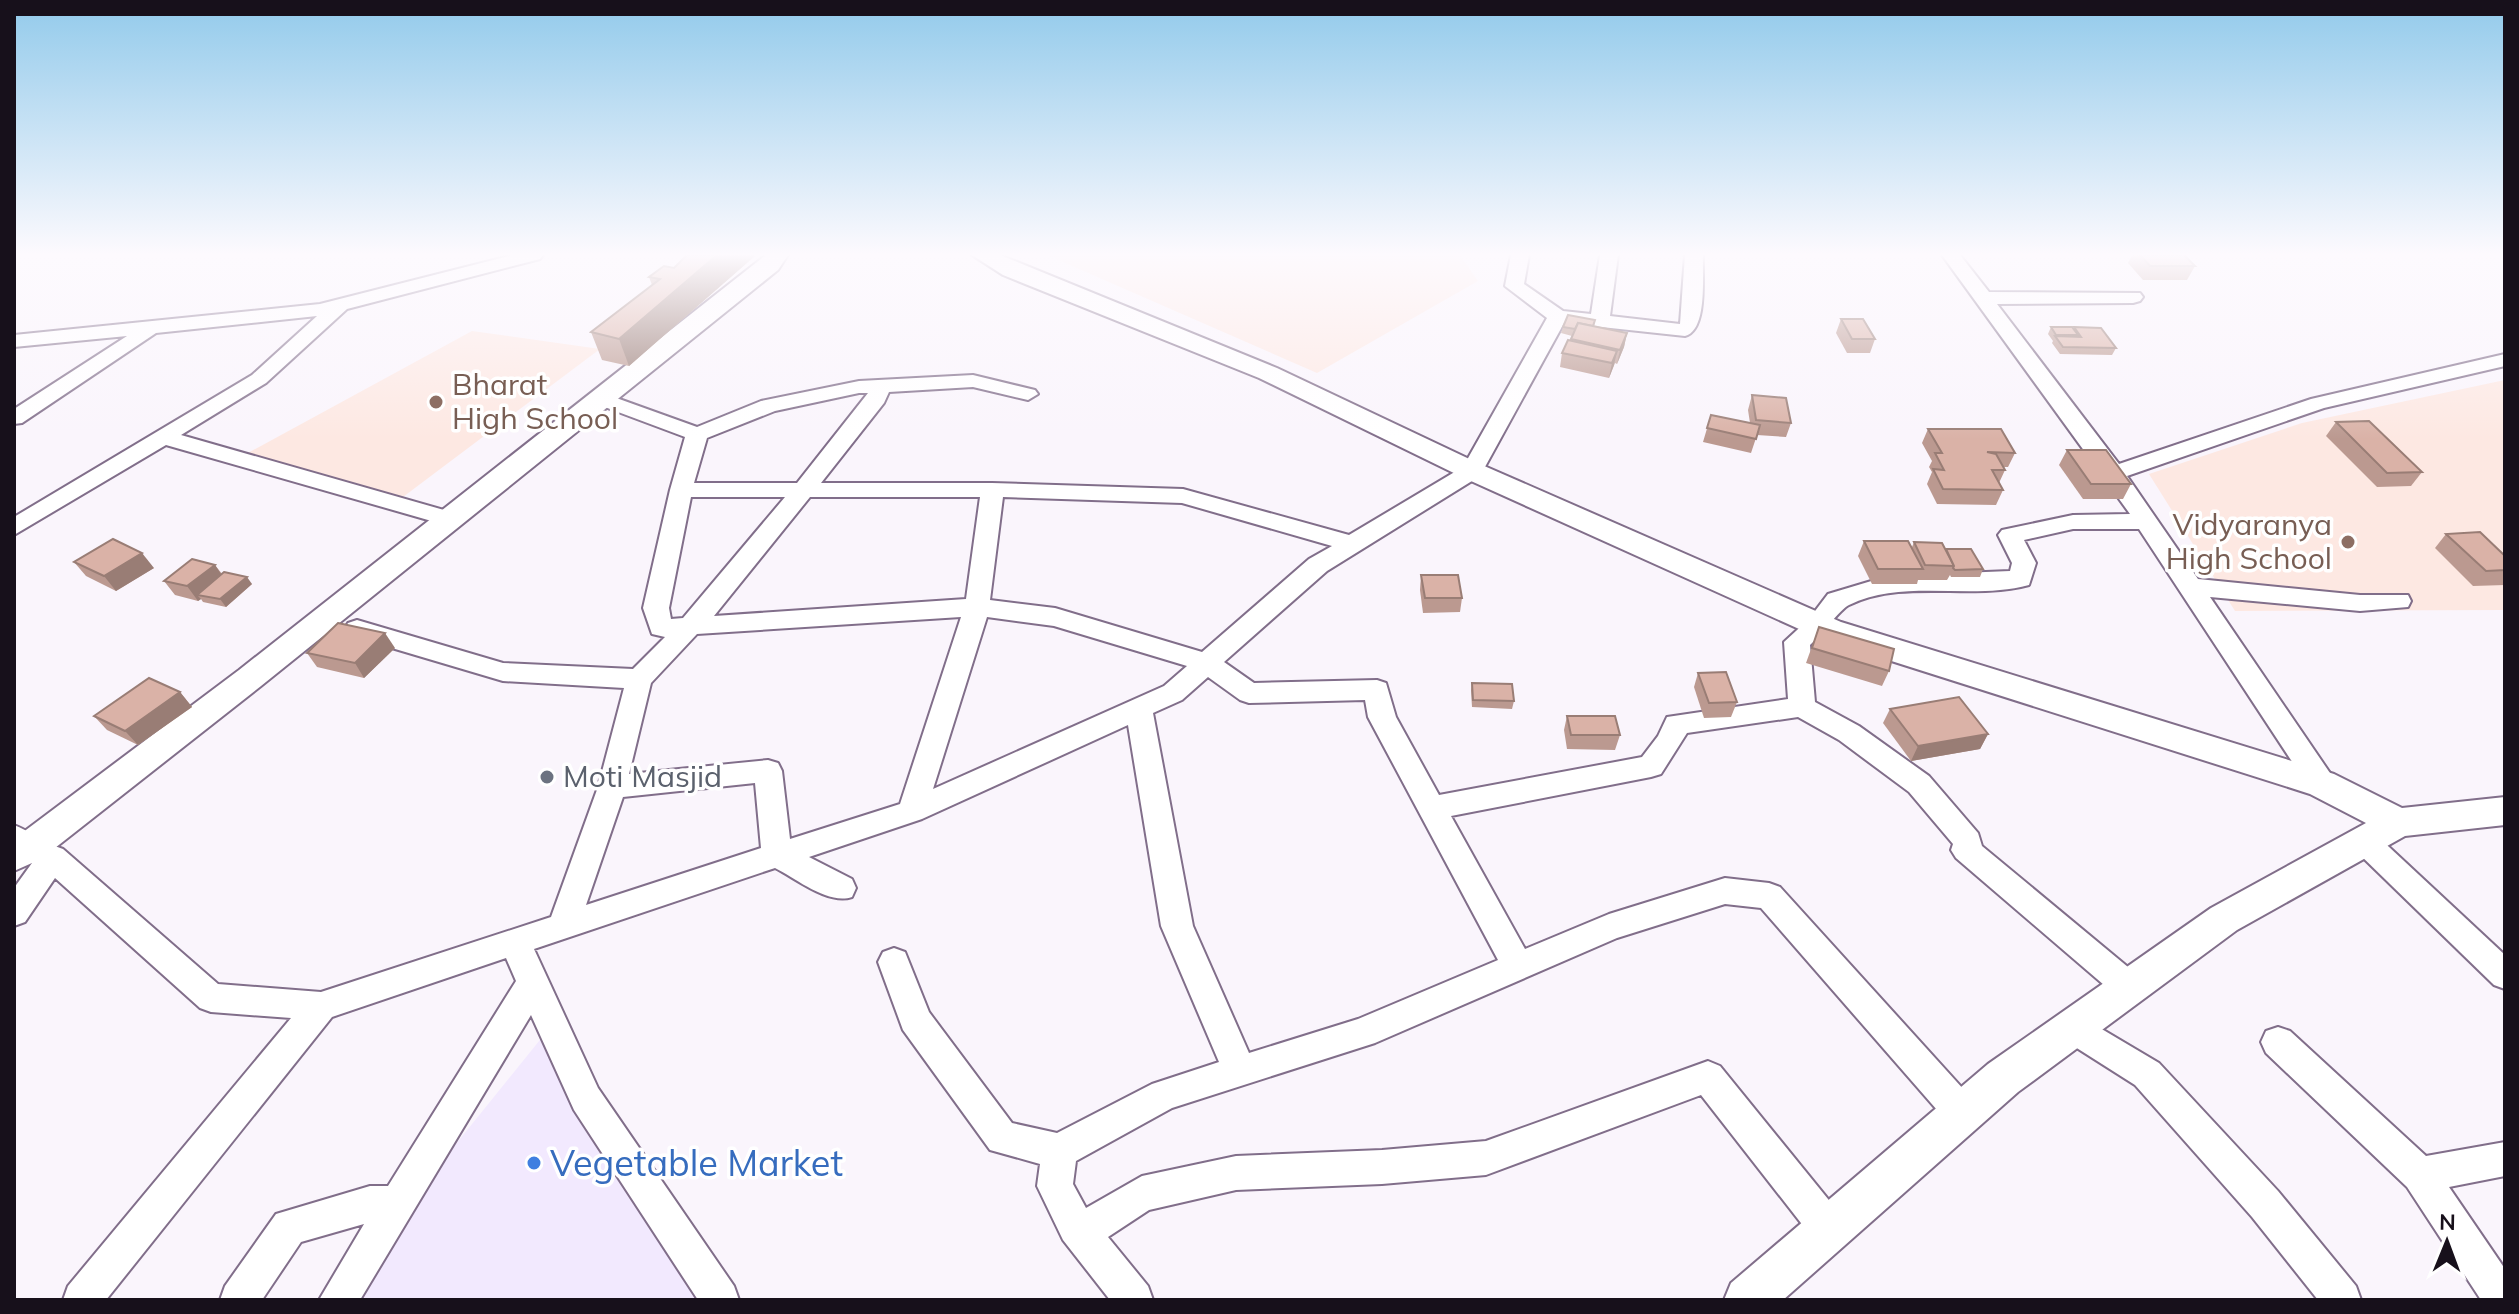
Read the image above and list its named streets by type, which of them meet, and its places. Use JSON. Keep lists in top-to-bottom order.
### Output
{
  "places": [
    "Bharat High School",
    "Vidyaranya High School",
    "Moti Masjid",
    "Vegetable Market"
  ],
  "north": "top"
}
